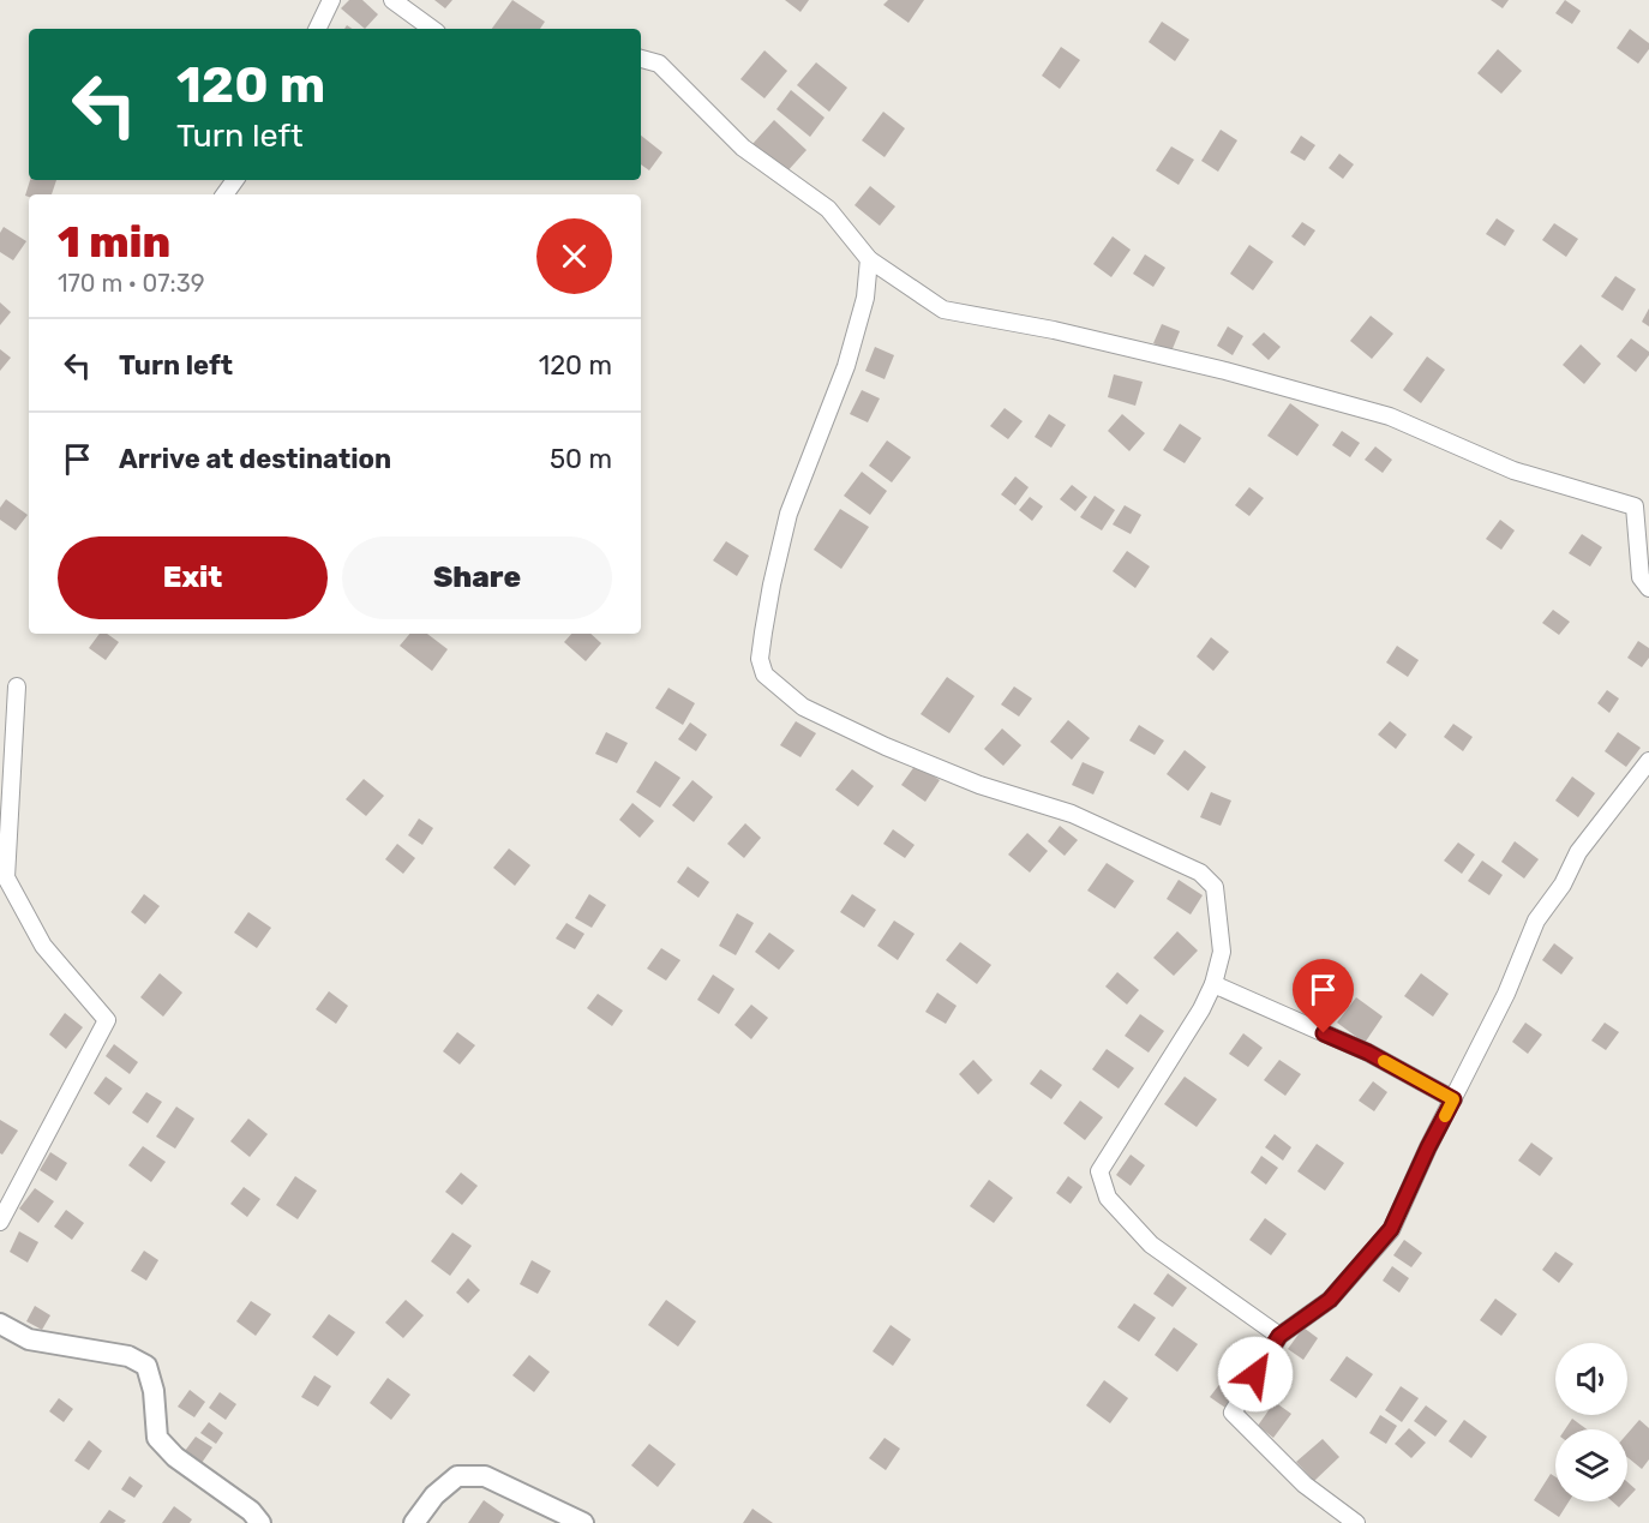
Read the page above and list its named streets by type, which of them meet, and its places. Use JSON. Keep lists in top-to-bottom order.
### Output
{
  "page": {
    "turn": ["120 m", "Turn left"],
    "heading": ["1 min", "170 m · 07:39"],
    "list": [
      {
        "name": "Turn left",
        "value": "120 m"
      },
      {
        "name": "Arrive at destination",
        "value": "50 m"
      }
    ],
    "buttons": ["Exit", "Share"]
  }
}
